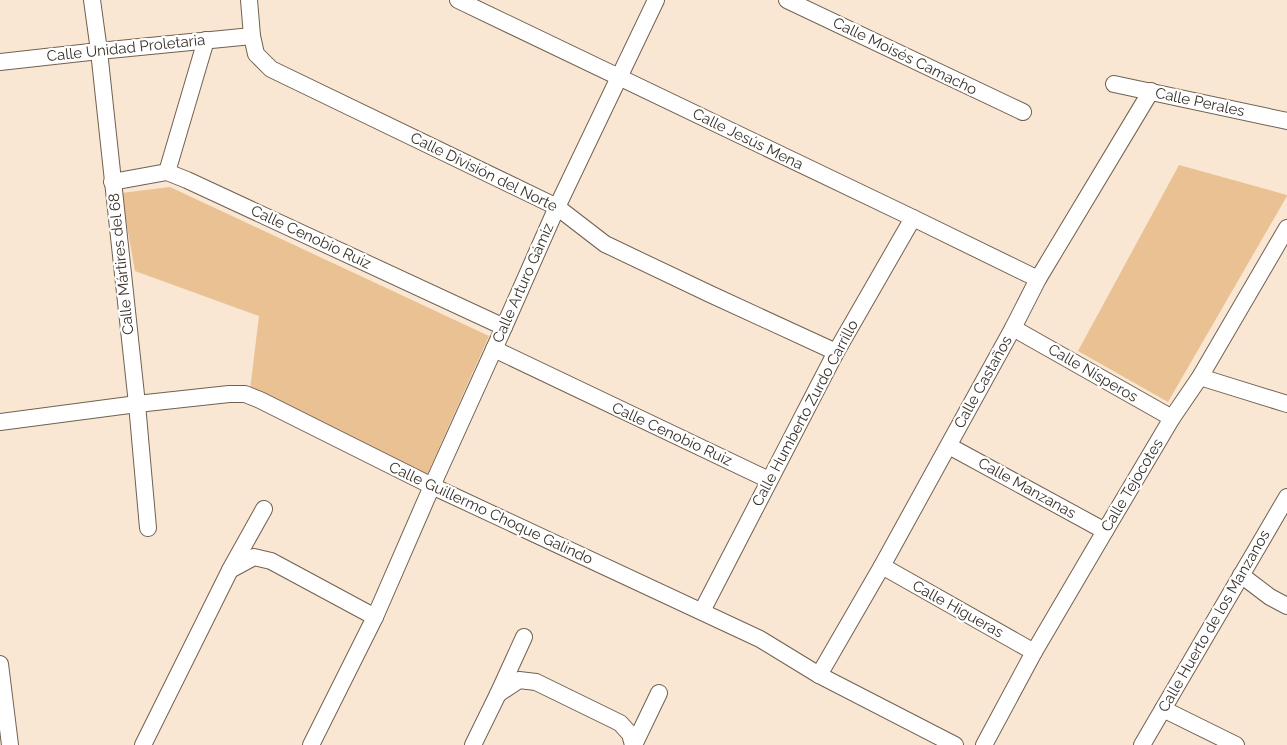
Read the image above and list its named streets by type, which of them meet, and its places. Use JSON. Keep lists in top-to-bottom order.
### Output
{
  "streets": {
    "street": [
      "Calle Unidad Proletaria",
      "Calle Moisés Camacho",
      "Calle Perales",
      "Calle Jesús Mena",
      "Calle División del Norte",
      "Calle Cenobio Ruiz",
      "Calle Mártires del 68",
      "Calle Arturo Gámiz",
      "Calle Nísperos",
      "Calle Castaños",
      "Calle Humberto Zurdo Carrillo",
      "Calle Tejocotes",
      "Calle Manzanas",
      "Calle Guillermo Choque Galindo",
      "Calle Higueras",
      "Calle Huerto de los Manzanos"
    ]
  },
  "crossings": [
    ["Calle Unidad Proletaria", "Calle División del Norte"],
    ["Calle Unidad Proletaria", "Calle Mártires del 68"],
    ["Calle Perales", "Calle Castaños"],
    ["Calle Jesús Mena", "Calle Arturo Gámiz"],
    ["Calle Jesús Mena", "Calle Castaños"],
    ["Calle Jesús Mena", "Calle Humberto Zurdo Carrillo"],
    ["Calle División del Norte", "Calle Arturo Gámiz"],
    ["Calle División del Norte", "Calle Humberto Zurdo Carrillo"],
    ["Calle Cenobio Ruiz", "Calle Arturo Gámiz"],
    ["Calle Cenobio Ruiz", "Calle Humberto Zurdo Carrillo"],
    ["Calle Mártires del 68", "Calle Guillermo Choque Galindo"],
    ["Calle Arturo Gámiz", "Calle Guillermo Choque Galindo"],
    ["Calle Nísperos", "Calle Castaños"],
    ["Calle Nísperos", "Calle Tejocotes"],
    ["Calle Castaños", "Calle Manzanas"],
    ["Calle Castaños", "Calle Guillermo Choque Galindo"],
    ["Calle Castaños", "Calle Higueras"],
    ["Calle Humberto Zurdo Carrillo", "Calle Guillermo Choque Galindo"],
    ["Calle Tejocotes", "Calle Manzanas"],
    ["Calle Tejocotes", "Calle Higueras"]
  ]
}
